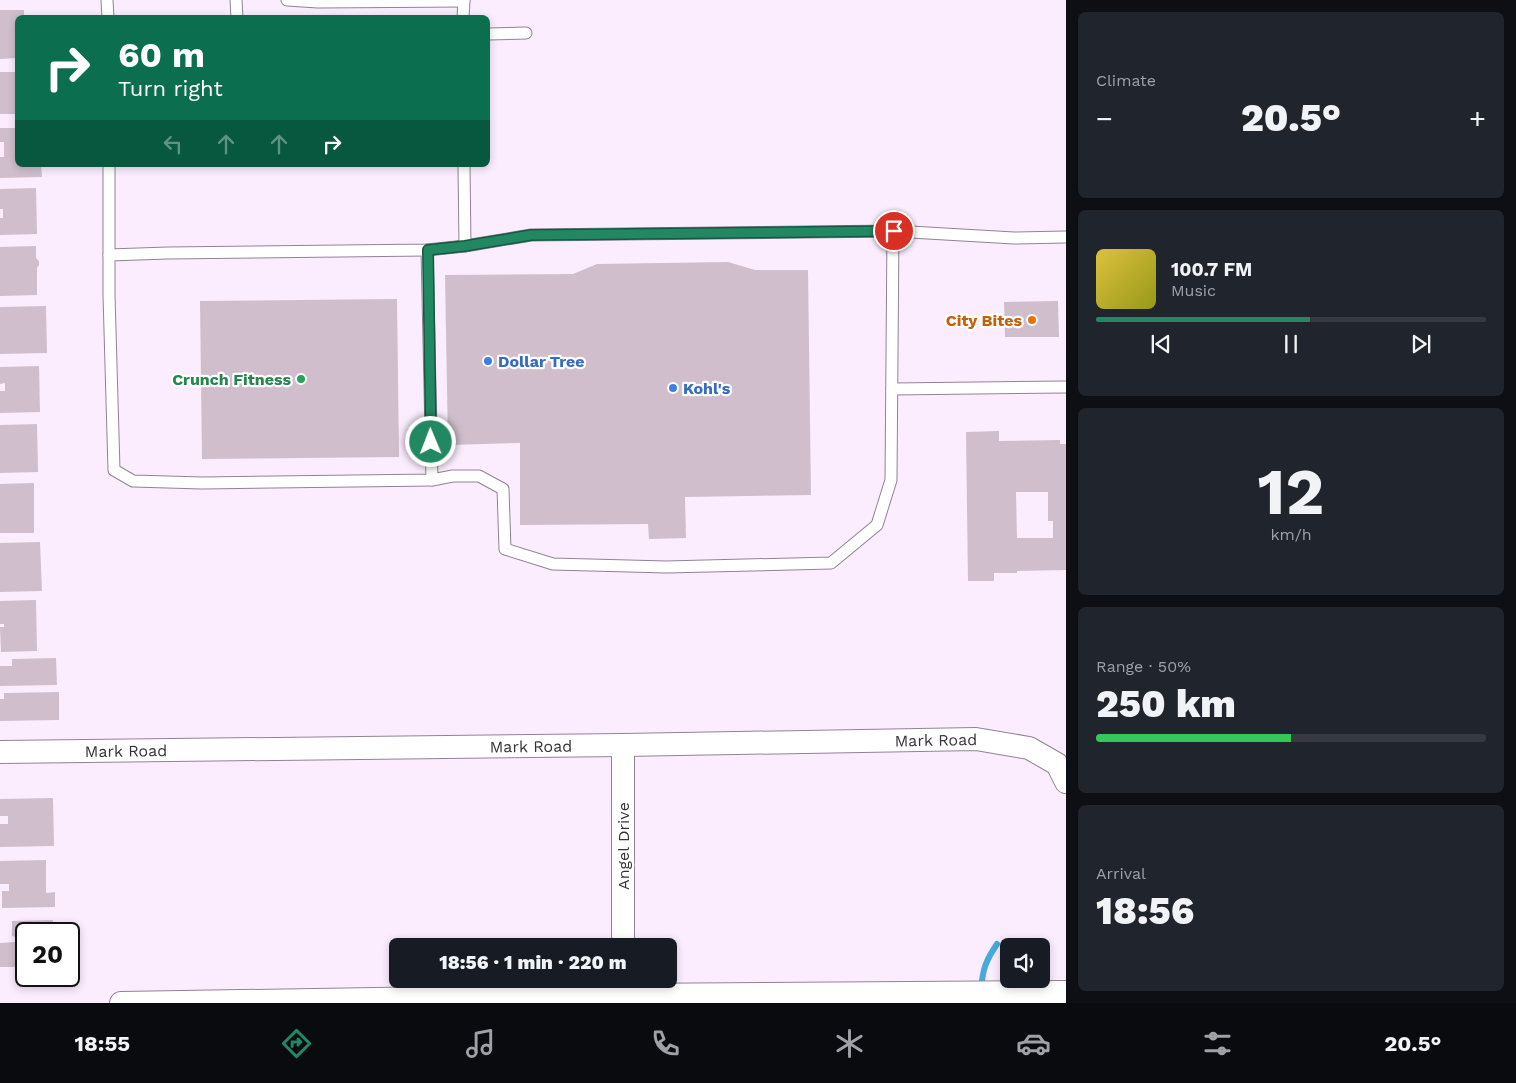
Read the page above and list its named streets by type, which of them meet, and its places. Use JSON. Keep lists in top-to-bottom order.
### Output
{
  "streets": {
    "street": ["Mark Road", "Angel Drive"]
  },
  "crossings": [
    ["Mark Road", "Angel Drive"]
  ],
  "places": [
    "City Bites",
    "Dollar Tree",
    "Crunch Fitness",
    "Kohl's"
  ],
  "page": {
    "tile": [
      "Climate",
      ["12", "km/h"],
      ["Range · 50%", "250 km"],
      ["Arrival", "18:56"]
    ],
    "turn": ["60 m", "Turn right"],
    "heat": ["−", "20.5°", "+"],
    "song": ["100.7 FM", "Music"],
    "limit": "20",
    "trip": "18:56 · 1 min · 220 m",
    "tabs": ["18:55", "20.5°"]
  }
}
